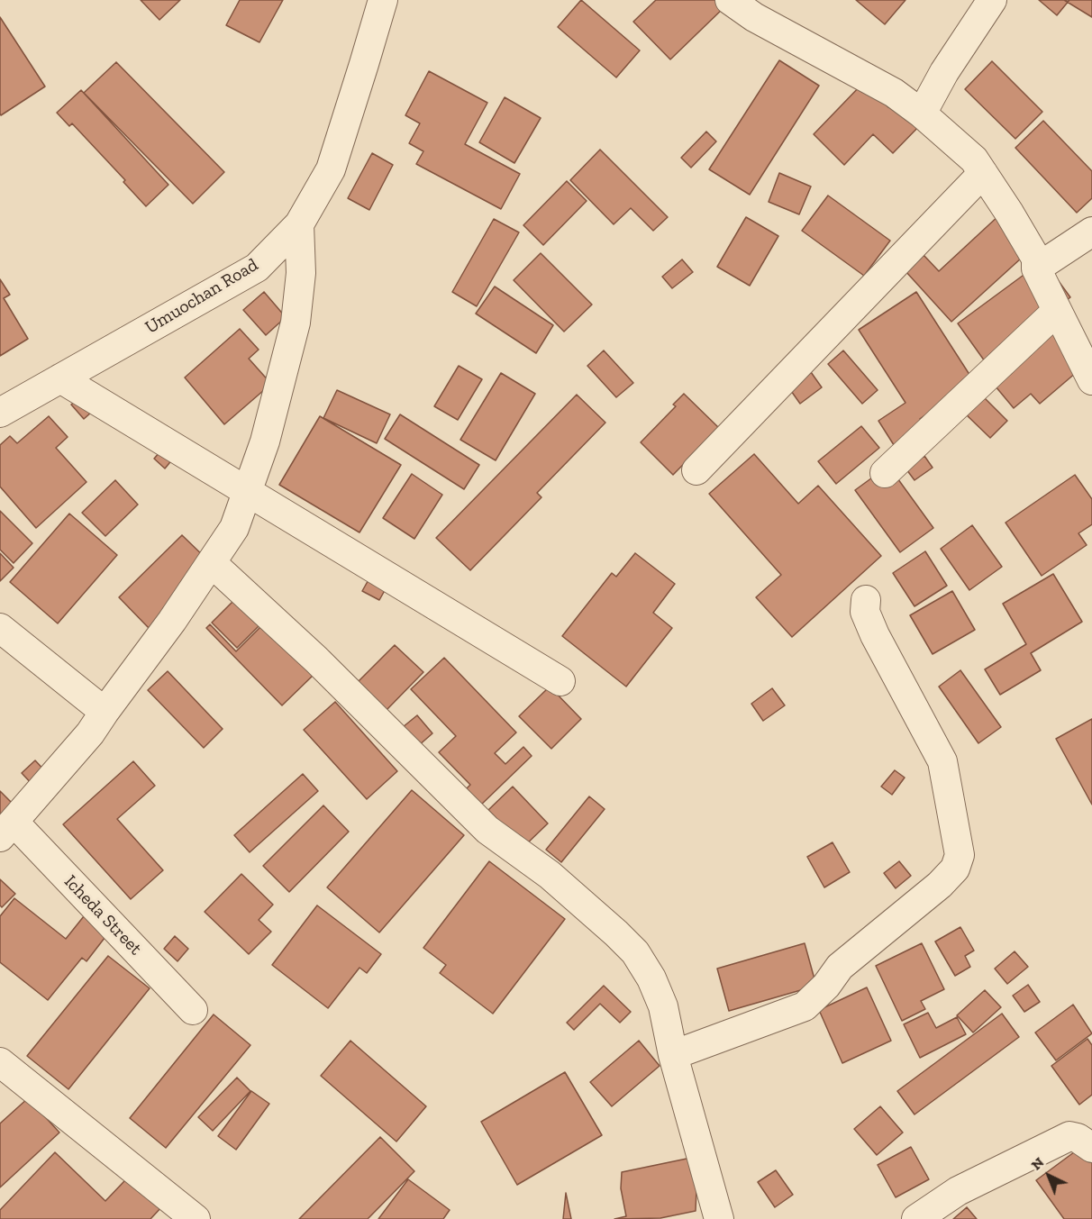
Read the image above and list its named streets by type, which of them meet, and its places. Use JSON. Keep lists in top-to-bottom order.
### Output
{
  "streets": {
    "street": ["Umuochan Road", "Icheda Street"]
  },
  "north": "top left"
}
